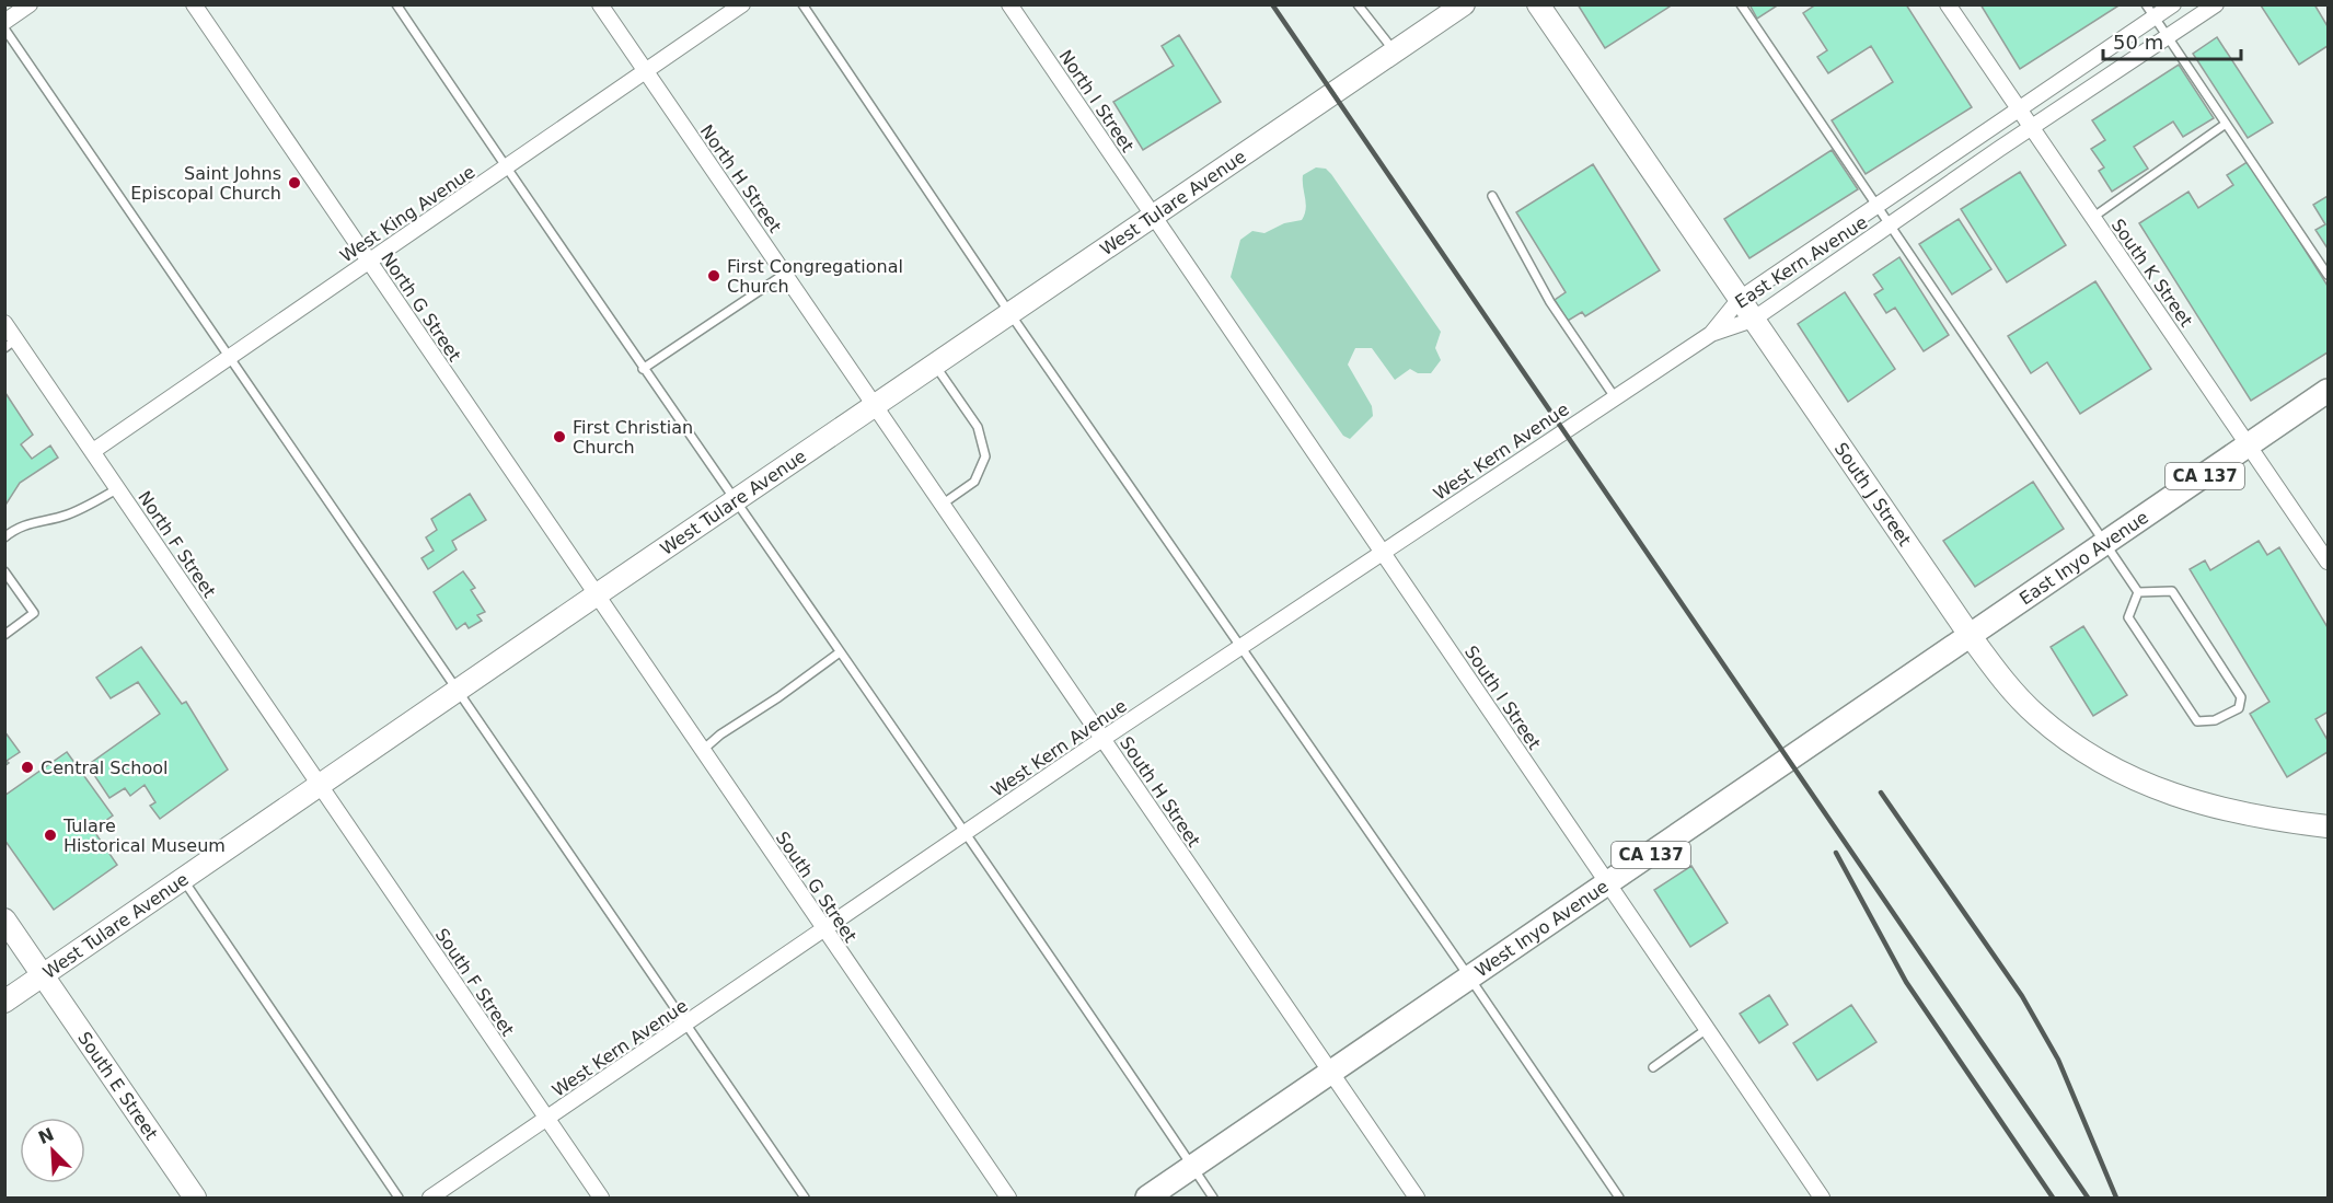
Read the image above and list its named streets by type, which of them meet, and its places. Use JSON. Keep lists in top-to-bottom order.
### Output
{
  "streets": {
    "main road": [
      "West Tulare Avenue",
      "CA 137",
      "South J Street",
      "East Inyo Avenue",
      "West Inyo Avenue",
      "South E Street"
    ],
    "street": [
      "North I Street",
      "North H Street",
      "West King Avenue",
      "East Kern Avenue",
      "South K Street",
      "North G Street",
      "West Kern Avenue",
      "North F Street",
      "South I Street",
      "South H Street",
      "South G Street",
      "South F Street"
    ]
  },
  "crossings": [
    ["North I Street", "West Tulare Avenue"],
    ["North I Street", "South I Street"],
    ["North H Street", "West Tulare Avenue"],
    ["North H Street", "West King Avenue"],
    ["North H Street", "South H Street"],
    ["West Tulare Avenue", "North G Street"],
    ["West Tulare Avenue", "North F Street"],
    ["West Tulare Avenue", "South I Street"],
    ["West Tulare Avenue", "South H Street"],
    ["West Tulare Avenue", "South G Street"],
    ["West Tulare Avenue", "South F Street"],
    ["West Tulare Avenue", "South E Street"],
    ["West King Avenue", "North G Street"],
    ["West King Avenue", "North F Street"],
    ["East Kern Avenue", "South K Street"],
    ["East Kern Avenue", "West Kern Avenue"],
    ["East Kern Avenue", "South J Street"],
    ["South K Street", "East Inyo Avenue"],
    ["North G Street", "South G Street"],
    ["West Kern Avenue", "South I Street"],
    ["West Kern Avenue", "South H Street"],
    ["West Kern Avenue", "South G Street"],
    ["West Kern Avenue", "South F Street"],
    ["South J Street", "East Inyo Avenue"],
    ["South J Street", "West Inyo Avenue"],
    ["North F Street", "South F Street"],
    ["East Inyo Avenue", "West Inyo Avenue"],
    ["South I Street", "West Inyo Avenue"],
    ["South H Street", "West Inyo Avenue"]
  ],
  "places": [
    "Saint Johns Episcopal Church",
    "First Congregational Church",
    "First Christian Church",
    "Central School",
    "Tulare Historical Museum"
  ],
  "scale_bar": "50 m",
  "north": "top left"
}
